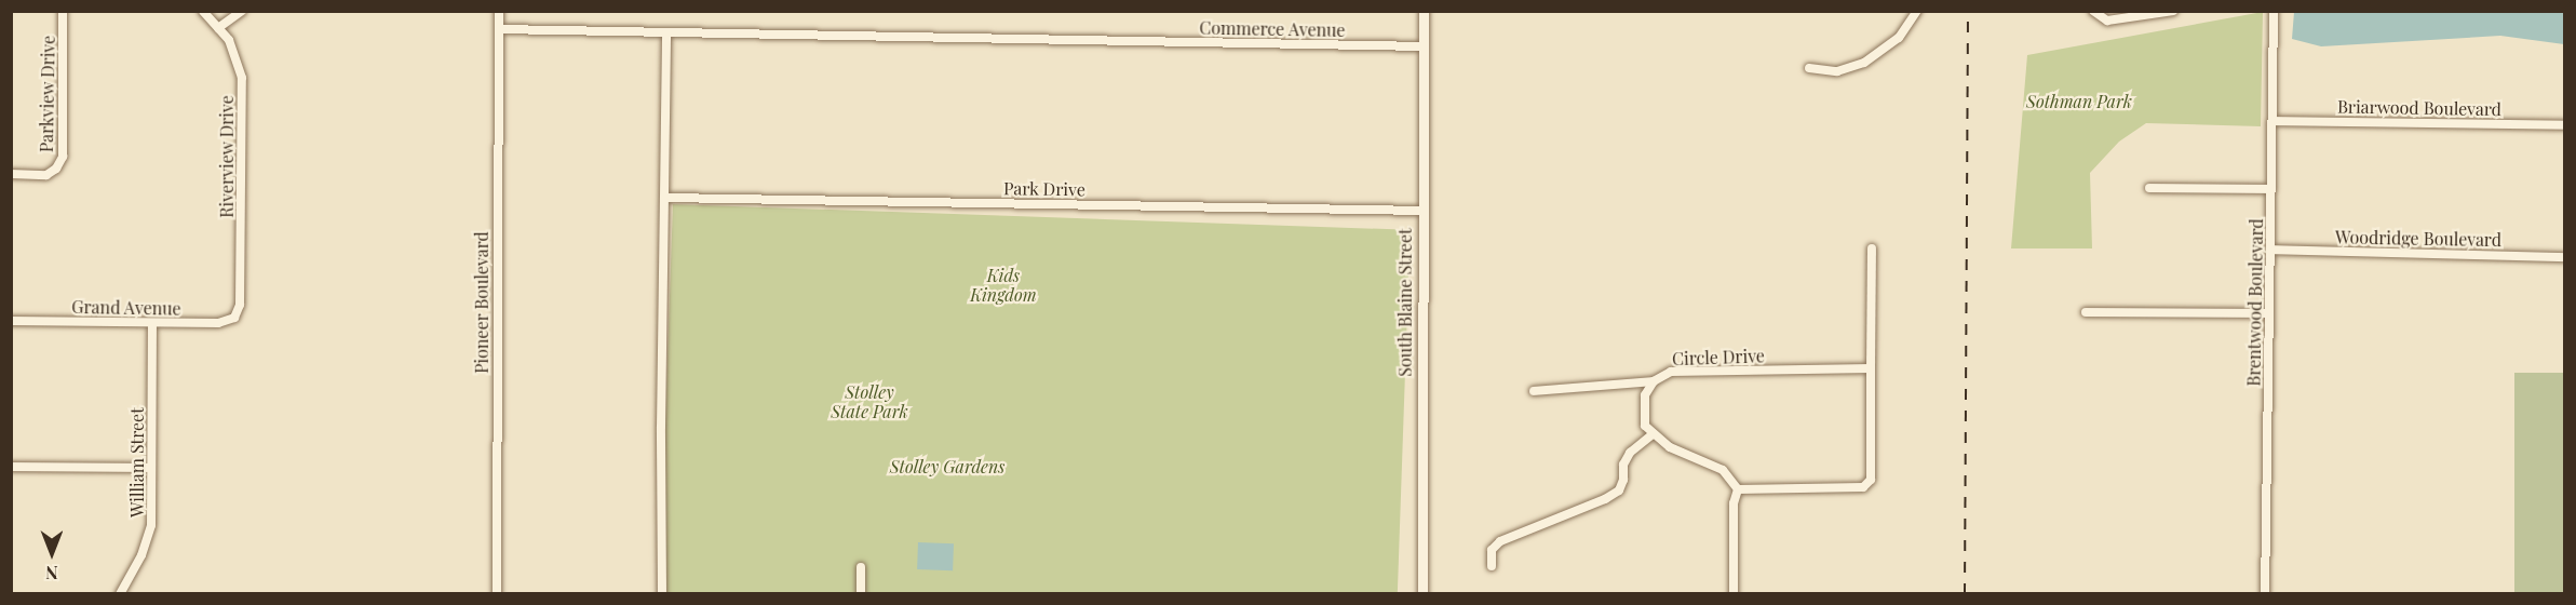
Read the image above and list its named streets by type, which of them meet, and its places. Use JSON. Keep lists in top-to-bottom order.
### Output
{
  "streets": {
    "street": [
      "Commerce Avenue",
      "Parkview Drive",
      "Briarwood Boulevard",
      "Riverview Drive",
      "Park Drive",
      "Woodridge Boulevard",
      "Pioneer Boulevard",
      "South Blaine Street",
      "Brentwood Boulevard",
      "Grand Avenue",
      "Circle Drive",
      "William Street"
    ]
  },
  "crossings": [
    ["Commerce Avenue", "Pioneer Boulevard"],
    ["Commerce Avenue", "South Blaine Street"],
    ["Briarwood Boulevard", "Brentwood Boulevard"],
    ["Riverview Drive", "Grand Avenue"],
    ["Park Drive", "South Blaine Street"],
    ["Woodridge Boulevard", "Brentwood Boulevard"],
    ["Grand Avenue", "William Street"]
  ],
  "parks": [
    "Sothman Park",
    "Kids Kingdom",
    "Stolley State Park",
    "Stolley Gardens"
  ],
  "north": "bottom"
}
